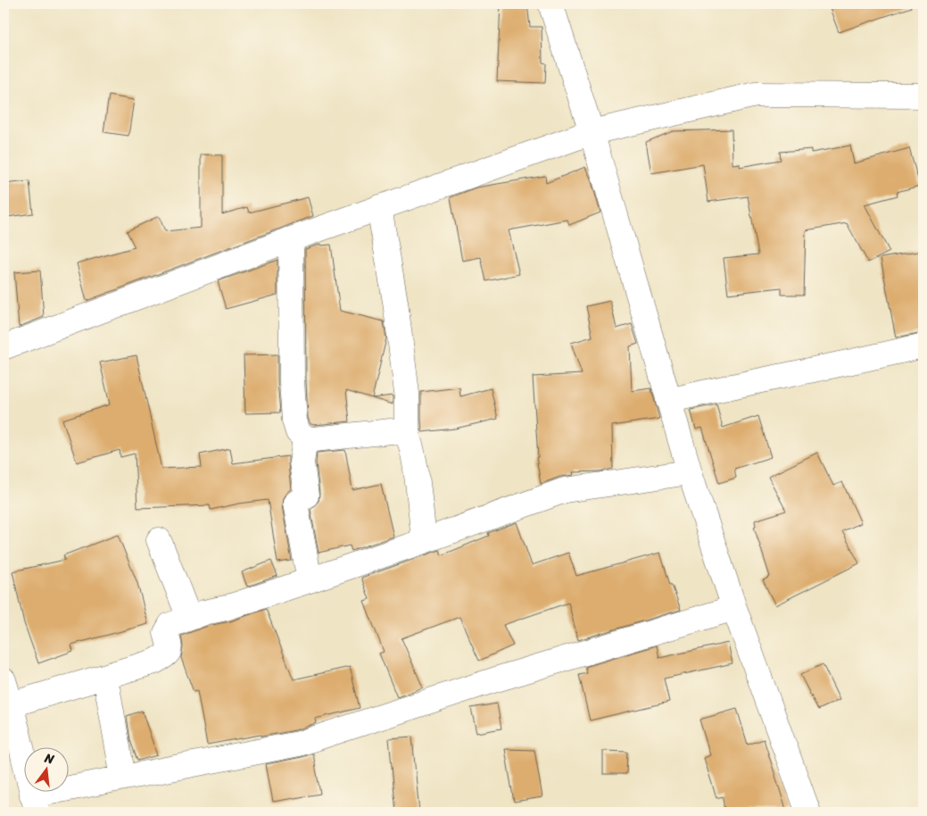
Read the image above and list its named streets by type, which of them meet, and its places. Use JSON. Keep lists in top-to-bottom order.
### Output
{
  "north": "top"
}
